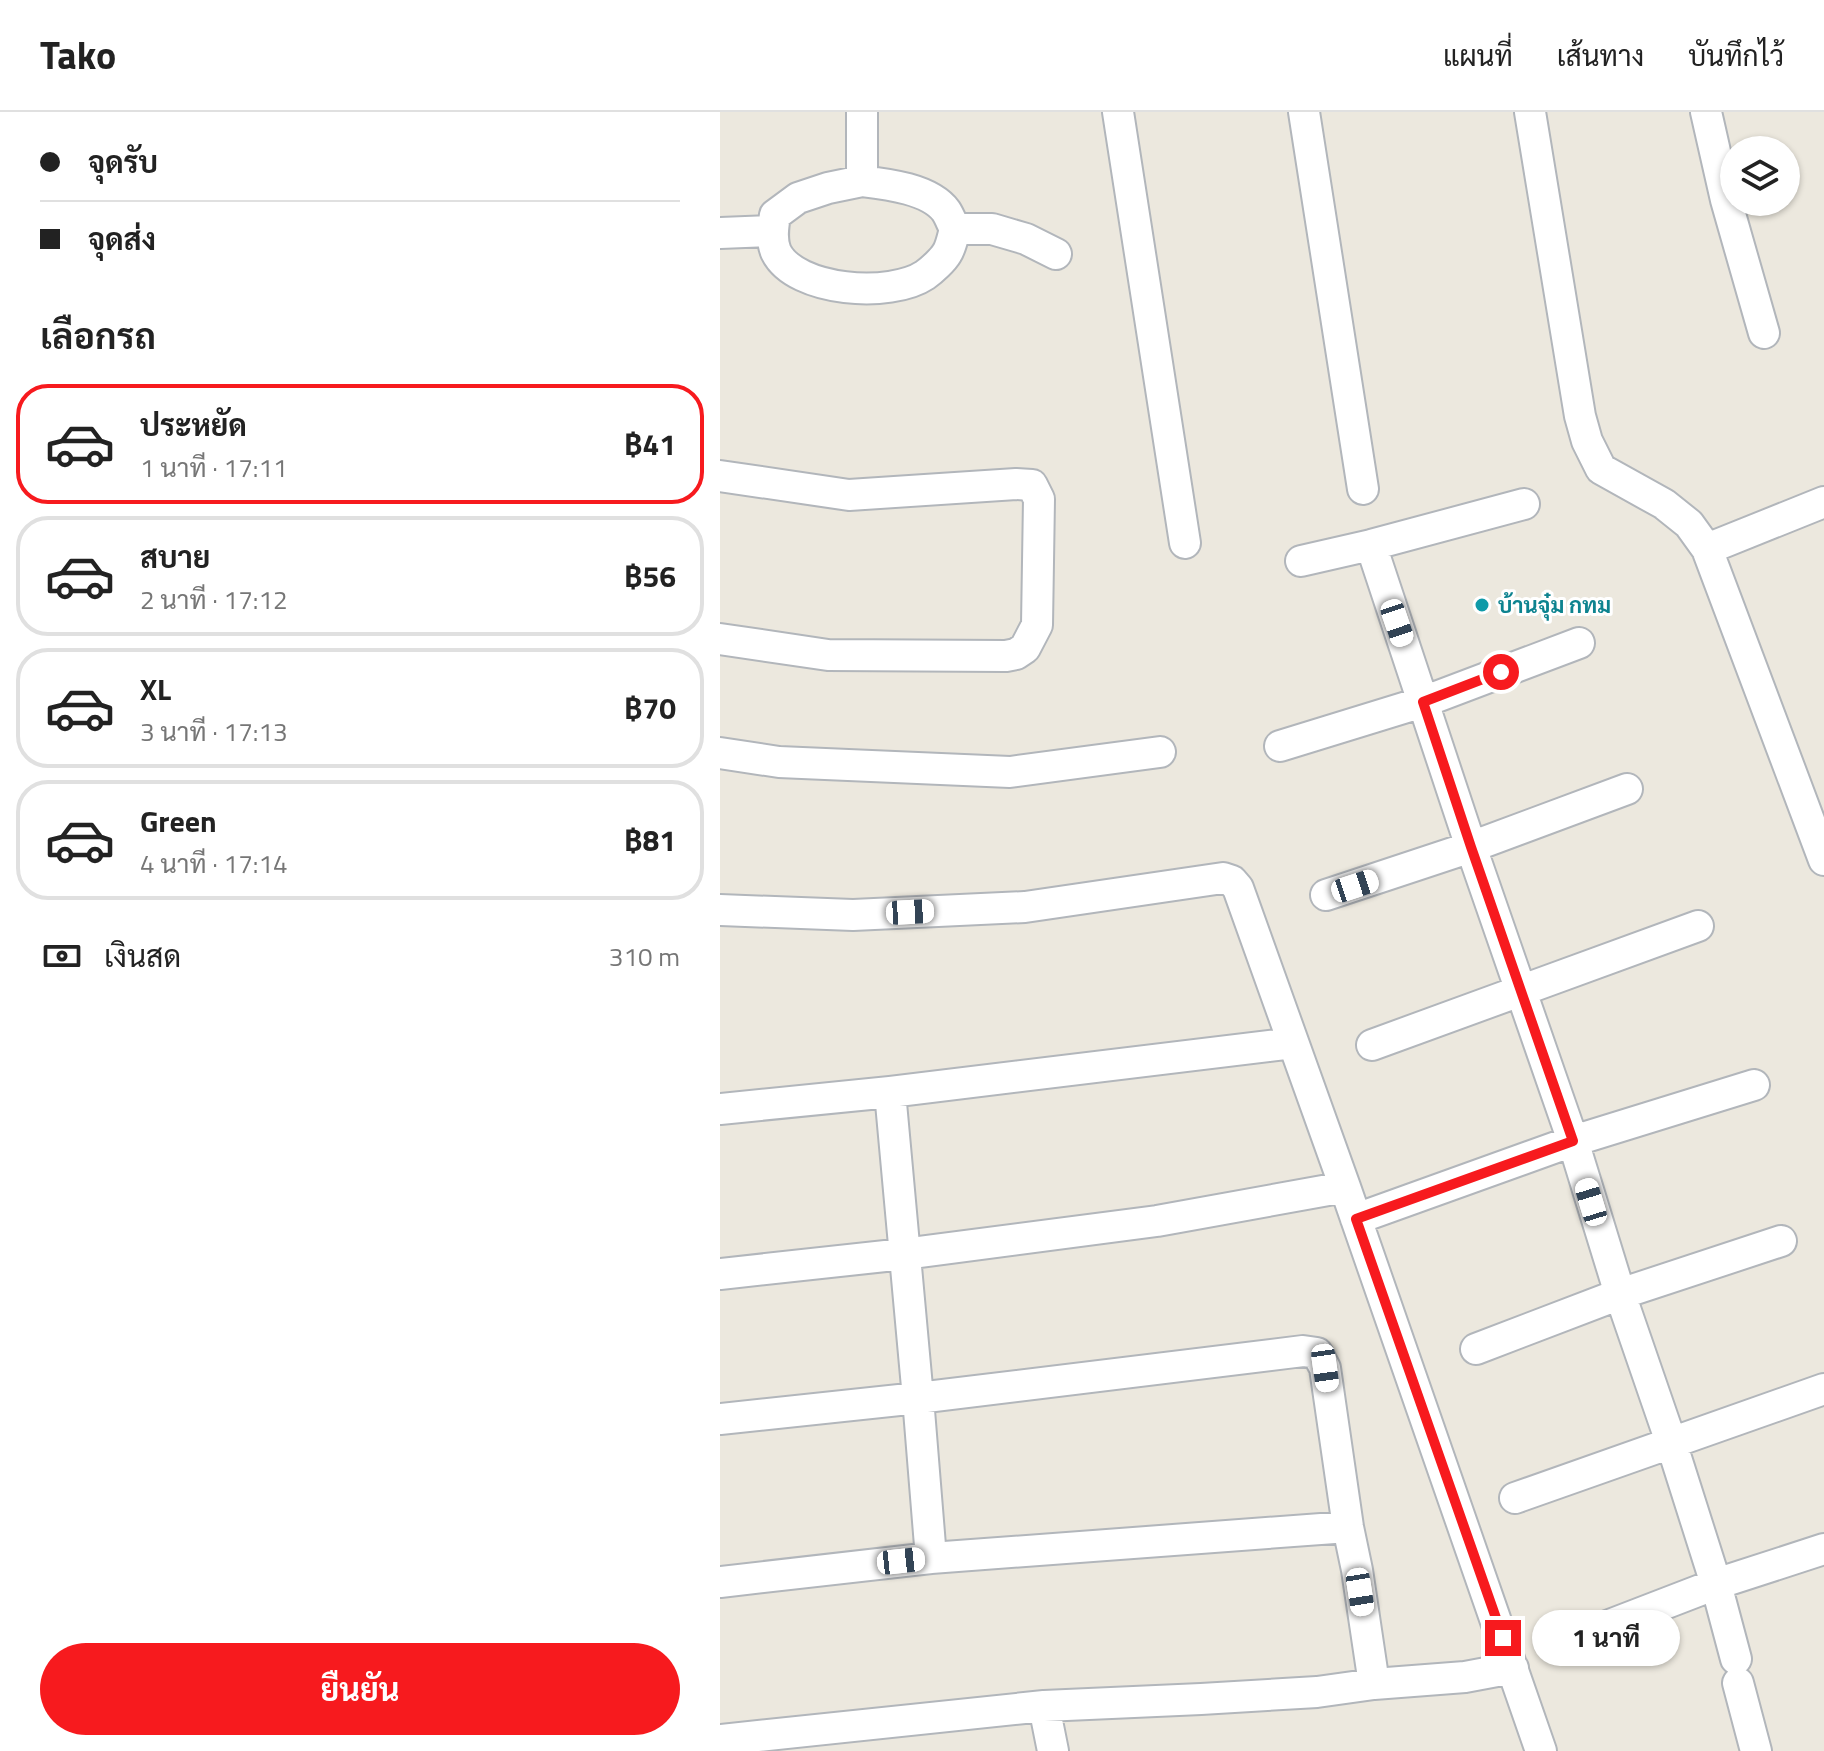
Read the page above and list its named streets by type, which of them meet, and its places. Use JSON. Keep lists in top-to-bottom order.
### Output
{
  "places": ["บ้านจุ๋ม กทม"],
  "page": {
    "header": "Tako",
    "nav": ["แผนที่", "เส้นทาง", "บันทึกไว้"],
    "banner": ["จุดรับ", "จุดส่ง"],
    "heading": "เลือกรถ",
    "list": [
      {
        "name": "ประหยัด",
        "note": "1 นาที · 17:11",
        "value": "฿41"
      },
      {
        "name": "สบาย",
        "note": "2 นาที · 17:12",
        "value": "฿56"
      },
      {
        "name": "XL",
        "note": "3 นาที · 17:13",
        "value": "฿70"
      },
      {
        "name": "Green",
        "note": "4 นาที · 17:14",
        "value": "฿81"
      }
    ],
    "pay": ["เงินสด", "310 m"],
    "bubble": "1 นาที",
    "buttons": "ยืนยัน"
  }
}
